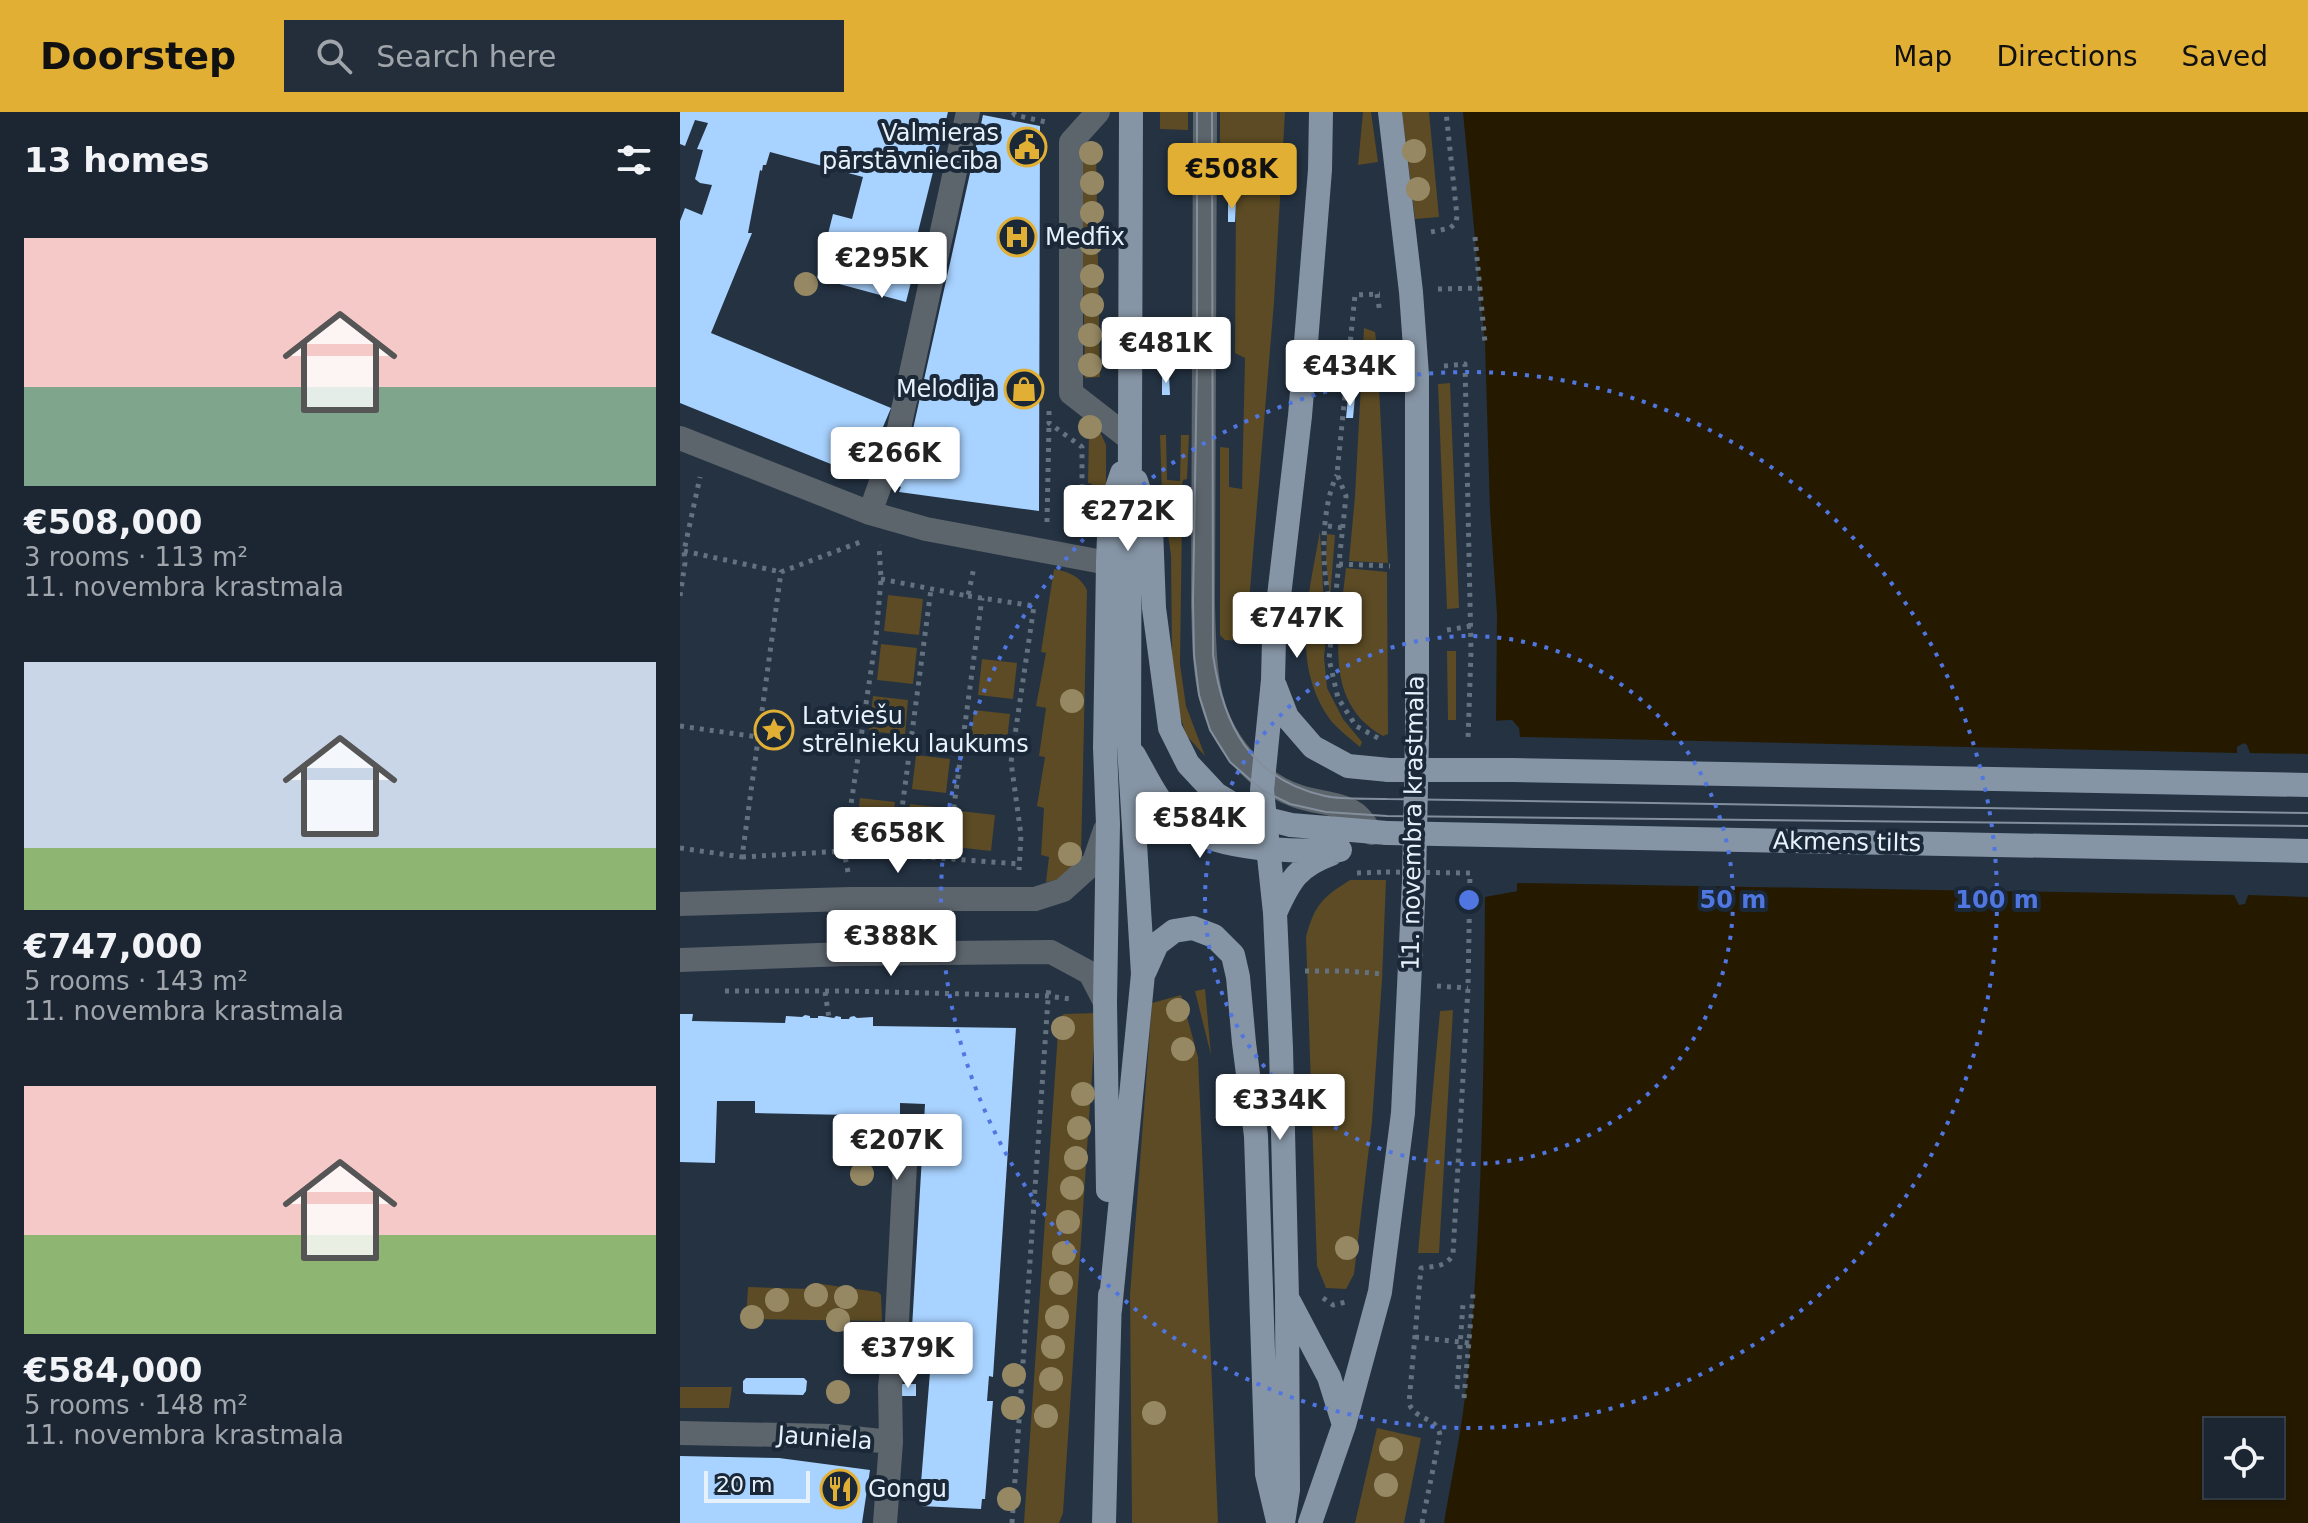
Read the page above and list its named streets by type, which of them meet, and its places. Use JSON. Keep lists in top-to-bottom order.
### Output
{
  "streets": {
    "main road": ["11. novembra krastmala", "Akmens tilts"],
    "street": ["Jauniela"]
  },
  "crossings": [
    ["11. novembra krastmala", "Akmens tilts"]
  ],
  "places": {
    "public building": ["Valmieras pārstāvniecība"],
    "hospital": ["Medfix"],
    "shop": ["Melodija"],
    "place": ["Latviešu strēlnieku laukums"],
    "restaurant": ["Gongu"]
  },
  "scale_bar": "20 m",
  "page": {
    "header": "Doorstep",
    "search": "Search here",
    "nav": ["Map", "Directions", "Saved"],
    "heading": "13 homes",
    "price": [
      "€508K",
      "€295K",
      "€481K",
      "€434K",
      "€266K",
      "€272K",
      "€747K",
      "€584K",
      "€658K",
      "€388K",
      "€334K",
      "€207K",
      "€379K"
    ],
    "list": [
      {
        "name": "€508,000",
        "note": "3 rooms · 113 m² · 11. novembra krastmala"
      },
      {
        "name": "€747,000",
        "note": "5 rooms · 143 m² · 11. novembra krastmala"
      },
      {
        "name": "€584,000",
        "note": "5 rooms · 148 m² · 11. novembra krastmala"
      }
    ],
    "scale": "20 m"
  },
  "rings": ["50 m", "100 m"]
}
